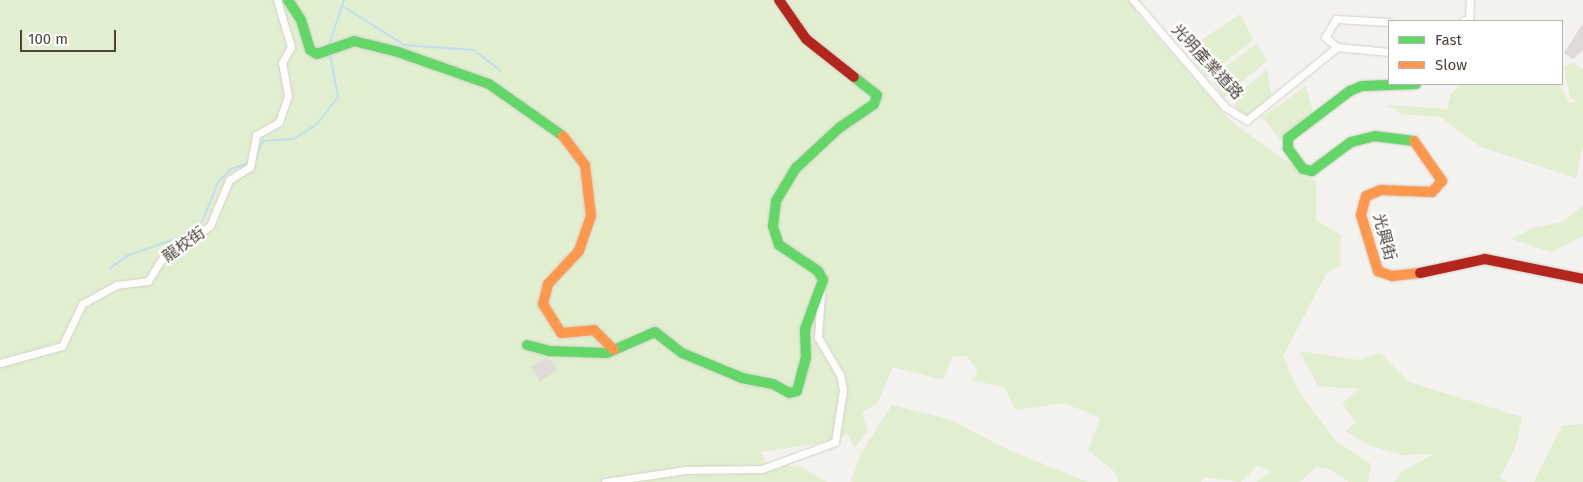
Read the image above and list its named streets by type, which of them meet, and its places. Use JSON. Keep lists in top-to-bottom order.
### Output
{
  "streets": {
    "street": ["光明產業道路", "光興街", "龍校街"]
  },
  "legend": ["Fast", "Slow"],
  "scale_bar": "100 m"
}
